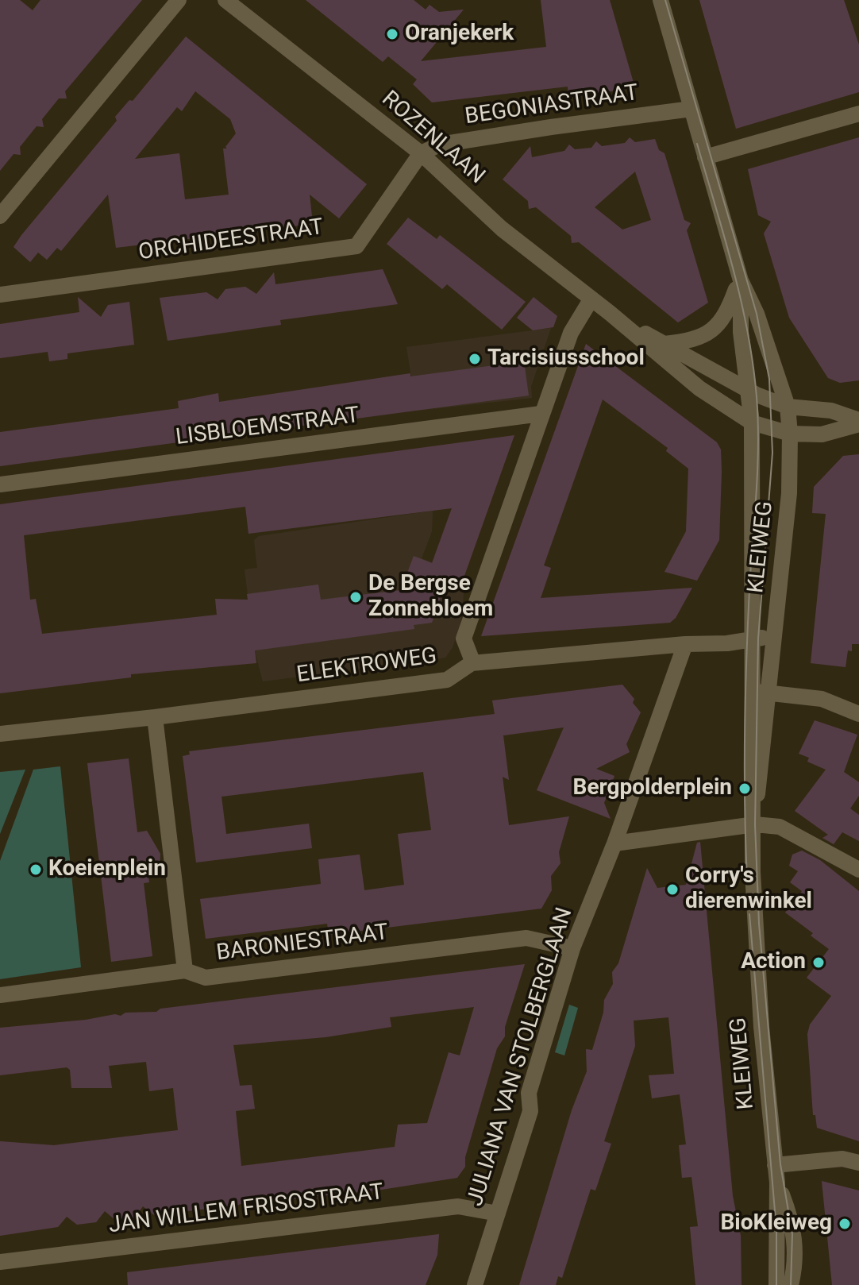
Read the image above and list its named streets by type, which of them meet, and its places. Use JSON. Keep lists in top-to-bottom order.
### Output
{
  "streets": {
    "street": [
      "BEGONIASTRAAT",
      "ROZENLAAN",
      "ORCHIDEESTRAAT",
      "LISBLOEMSTRAAT",
      "KLEIWEG",
      "ELEKTROWEG",
      "BARONIESTRAAT",
      "JULIANA VAN STOLBERGLAAN",
      "JAN WILLEM FRISOSTRAAT"
    ]
  },
  "crossings": [
    ["BEGONIASTRAAT", "ROZENLAAN"],
    ["BEGONIASTRAAT", "ORCHIDEESTRAAT"],
    ["BEGONIASTRAAT", "KLEIWEG"],
    ["ROZENLAAN", "ORCHIDEESTRAAT"],
    ["ROZENLAAN", "KLEIWEG"],
    ["KLEIWEG", "ELEKTROWEG"],
    ["BARONIESTRAAT", "JULIANA VAN STOLBERGLAAN"],
    ["JULIANA VAN STOLBERGLAAN", "JAN WILLEM FRISOSTRAAT"]
  ],
  "places": [
    "Oranjekerk",
    "Tarcisiusschool",
    "De Bergse Zonnebloem",
    "Bergpolderplein",
    "Koeienplein",
    "Corry's dierenwinkel",
    "Action",
    "BioKleiweg"
  ]
}
